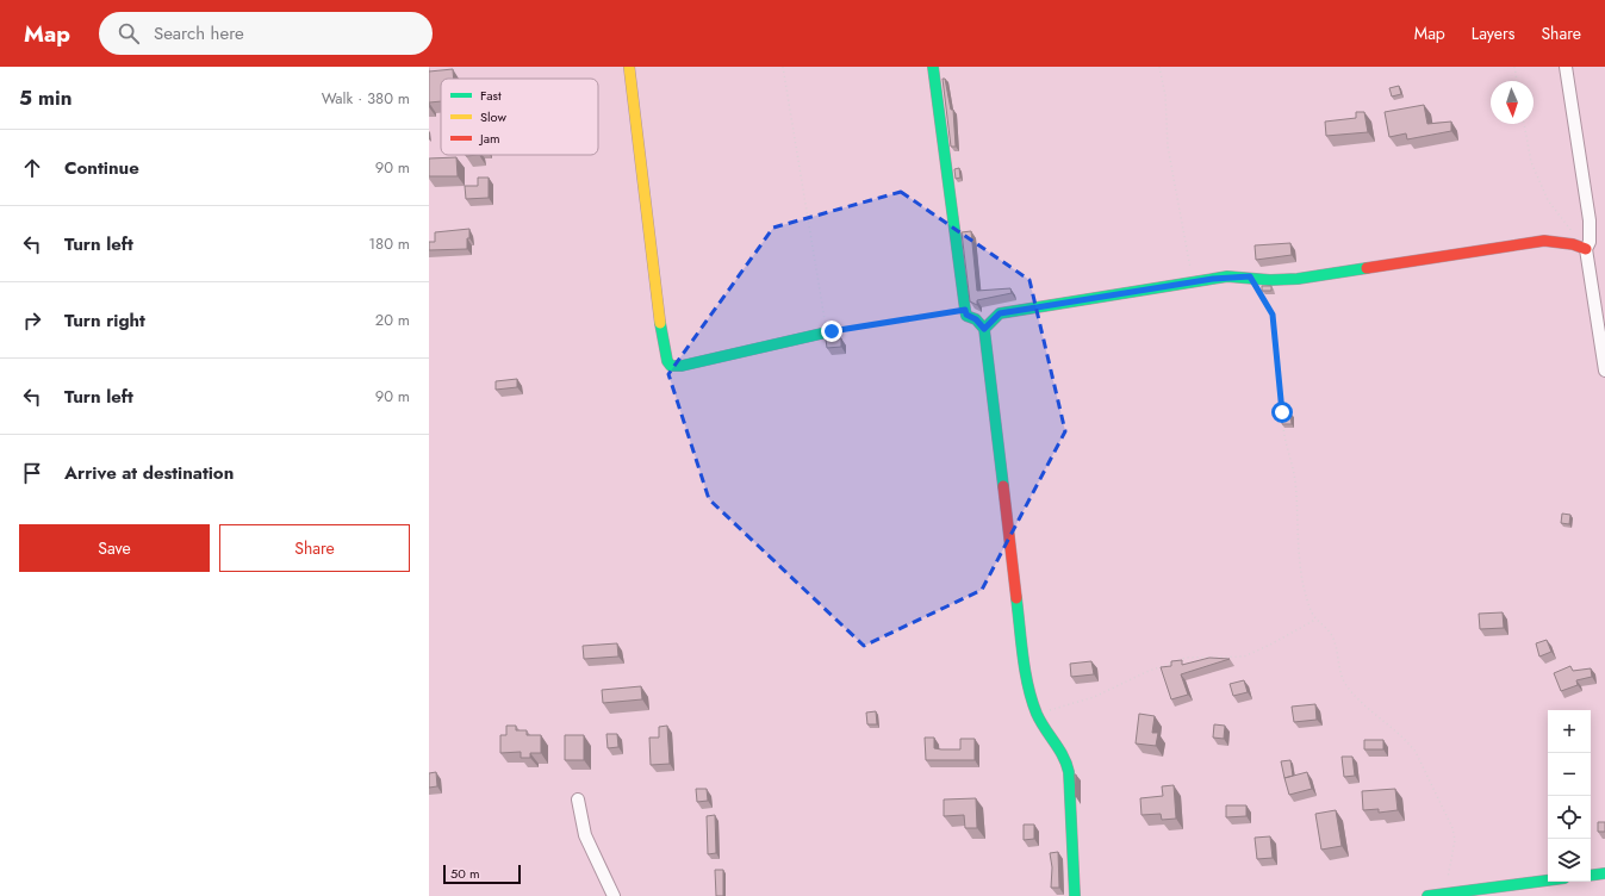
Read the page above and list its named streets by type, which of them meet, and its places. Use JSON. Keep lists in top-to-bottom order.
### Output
{
  "legend": ["Fast", "Slow", "Jam"],
  "scale_bar": "50 m",
  "north": "bottom",
  "page": {
    "header": "Map",
    "search": "Search here",
    "nav": ["Map", "Layers", "Share"],
    "heading": ["5 min", "Walk · 380 m"],
    "list": [
      ["Continue", "90 m"],
      ["Turn left", "180 m"],
      ["Turn right", "20 m"],
      ["Turn left", "90 m"],
      "Arrive at destination"
    ],
    "buttons": ["Save", "Share"],
    "map_buttons": ["+", "−"],
    "scale": "50 m"
  }
}
